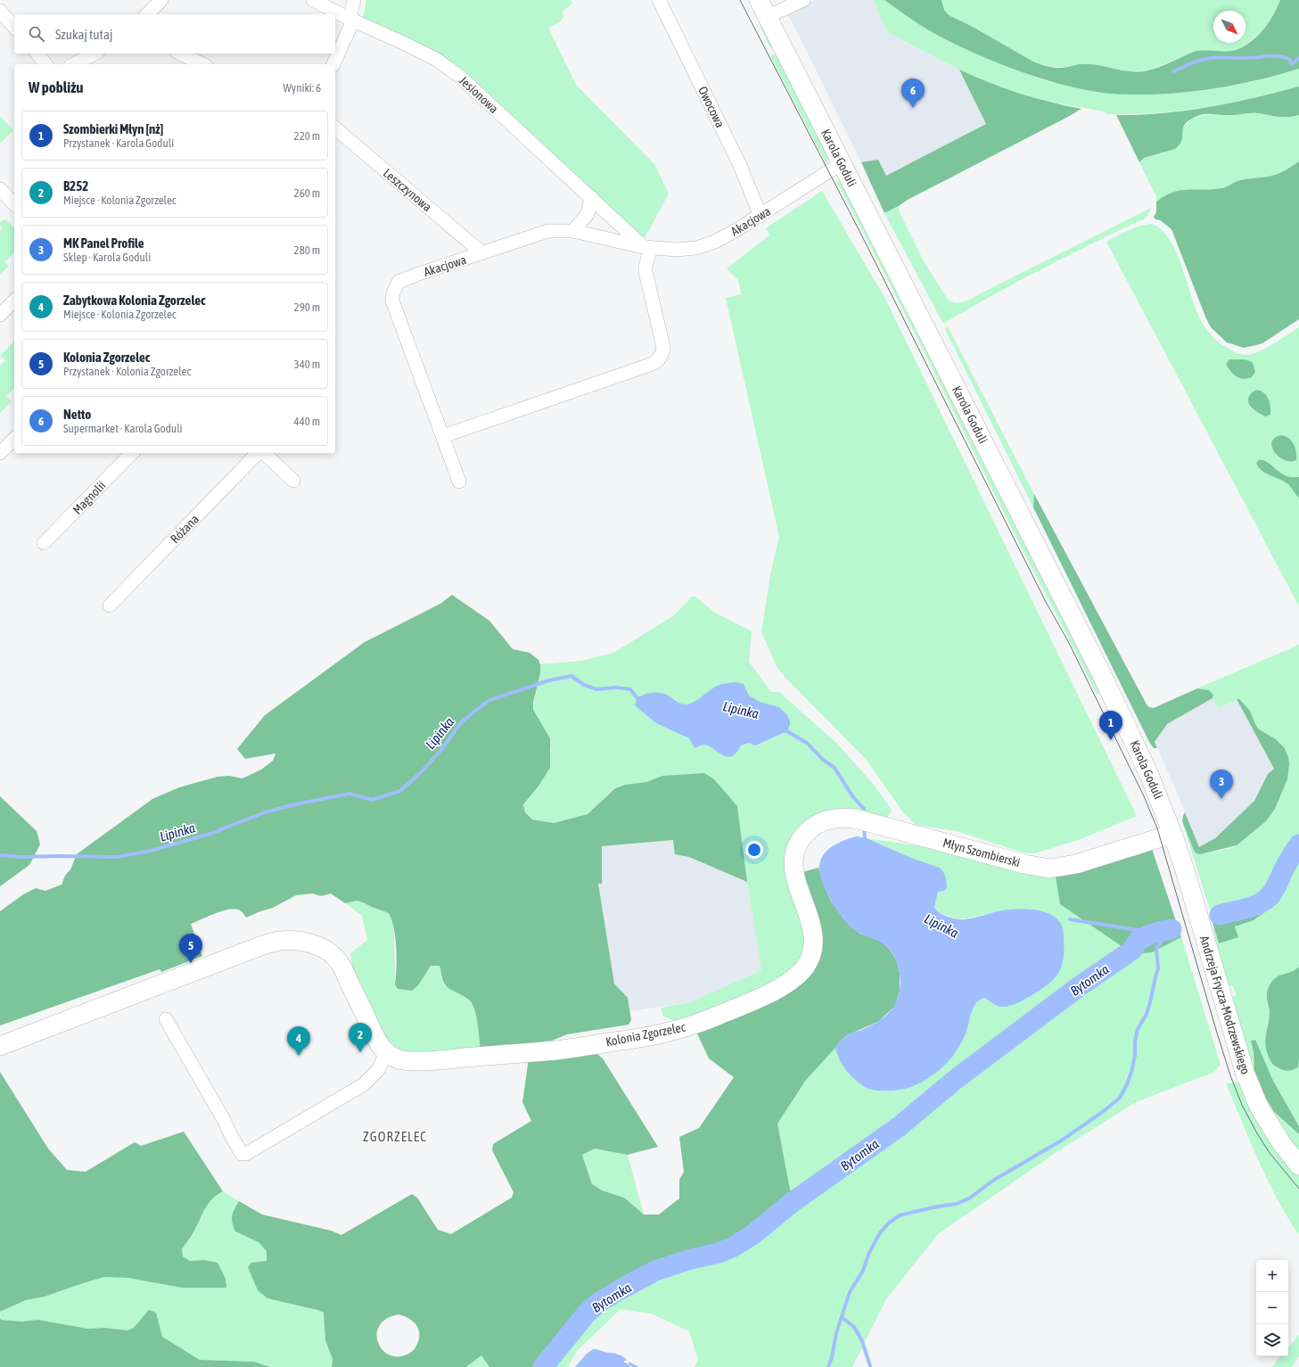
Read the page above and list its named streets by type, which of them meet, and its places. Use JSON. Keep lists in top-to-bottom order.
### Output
{
  "streets": {
    "street": [
      "Jesionowa",
      "Owocowa",
      "Karola Goduli",
      "Leszczynowa",
      "Akacjowa",
      "Magnolii",
      "Różana",
      "Młyn Szombierski",
      "Andrzeja Frycza-Modrzewskiego",
      "Kolonia Zgorzelec"
    ]
  },
  "crossings": [
    ["Jesionowa", "Akacjowa"],
    ["Owocowa", "Akacjowa"],
    ["Karola Goduli", "Akacjowa"],
    ["Karola Goduli", "Młyn Szombierski"],
    ["Karola Goduli", "Andrzeja Frycza-Modrzewskiego"],
    ["Leszczynowa", "Akacjowa"],
    ["Młyn Szombierski", "Andrzeja Frycza-Modrzewskiego"],
    ["Młyn Szombierski", "Kolonia Zgorzelec"]
  ],
  "districts": ["ZGORZELEC"],
  "water": ["Lipinka", "Bytomka"],
  "north": "bottom right",
  "page": {
    "search": "Szukaj tutaj",
    "heading": ["W pobliżu", "Wyniki: 6"],
    "pins": [
      "6",
      "1",
      "3",
      "5",
      "2",
      "4"
    ],
    "list": [
      {
        "mark": "1",
        "name": "Szombierki Młyn [nż]",
        "note": "Przystanek · Karola Goduli",
        "value": "220 m"
      },
      {
        "mark": "2",
        "name": "B252",
        "note": "Miejsce · Kolonia Zgorzelec",
        "value": "260 m"
      },
      {
        "mark": "3",
        "name": "MK Panel Profile",
        "note": "Sklep · Karola Goduli",
        "value": "280 m"
      },
      {
        "mark": "4",
        "name": "Zabytkowa Kolonia Zgorzelec",
        "note": "Miejsce · Kolonia Zgorzelec",
        "value": "290 m"
      },
      {
        "mark": "5",
        "name": "Kolonia Zgorzelec",
        "note": "Przystanek · Kolonia Zgorzelec",
        "value": "340 m"
      },
      {
        "mark": "6",
        "name": "Netto",
        "note": "Supermarket · Karola Goduli",
        "value": "440 m"
      }
    ],
    "map_buttons": ["+", "−"]
  }
}
